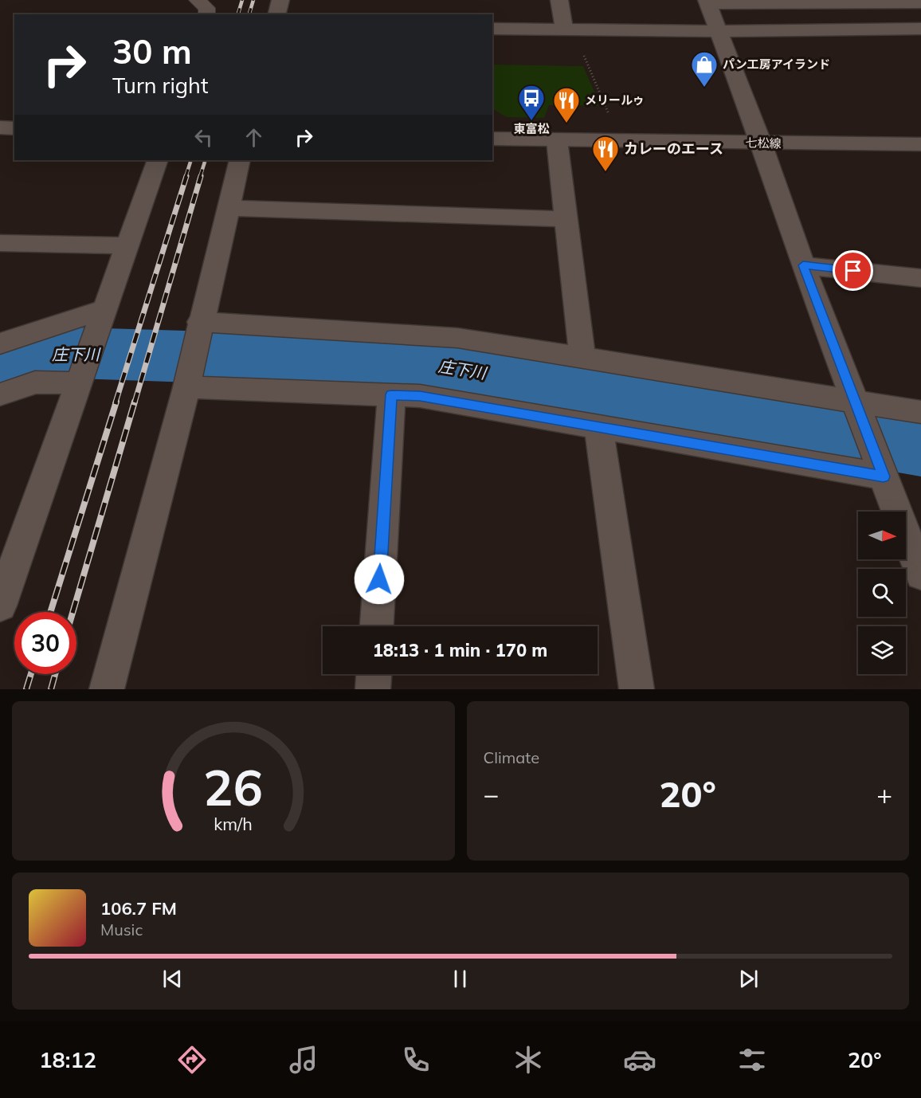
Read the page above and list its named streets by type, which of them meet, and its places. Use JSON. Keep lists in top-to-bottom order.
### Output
{
  "streets": {
    "street": ["七松線"]
  },
  "water": ["庄下川"],
  "places": {
    "shop": ["パン工房アイランド"],
    "bus stop": ["東富松"],
    "restaurant": ["メリールゥ", "カレーのエース"]
  },
  "north": "right",
  "page": {
    "turn": ["30 m", "Turn right"],
    "limit": "30",
    "trip": "18:13 · 1 min · 170 m",
    "tile": "Climate",
    "heat": ["−", "20°", "+"],
    "song": ["106.7 FM", "Music"],
    "tabs": ["18:12", "20°"],
    "gauge": ["26", "km/h"]
  }
}
